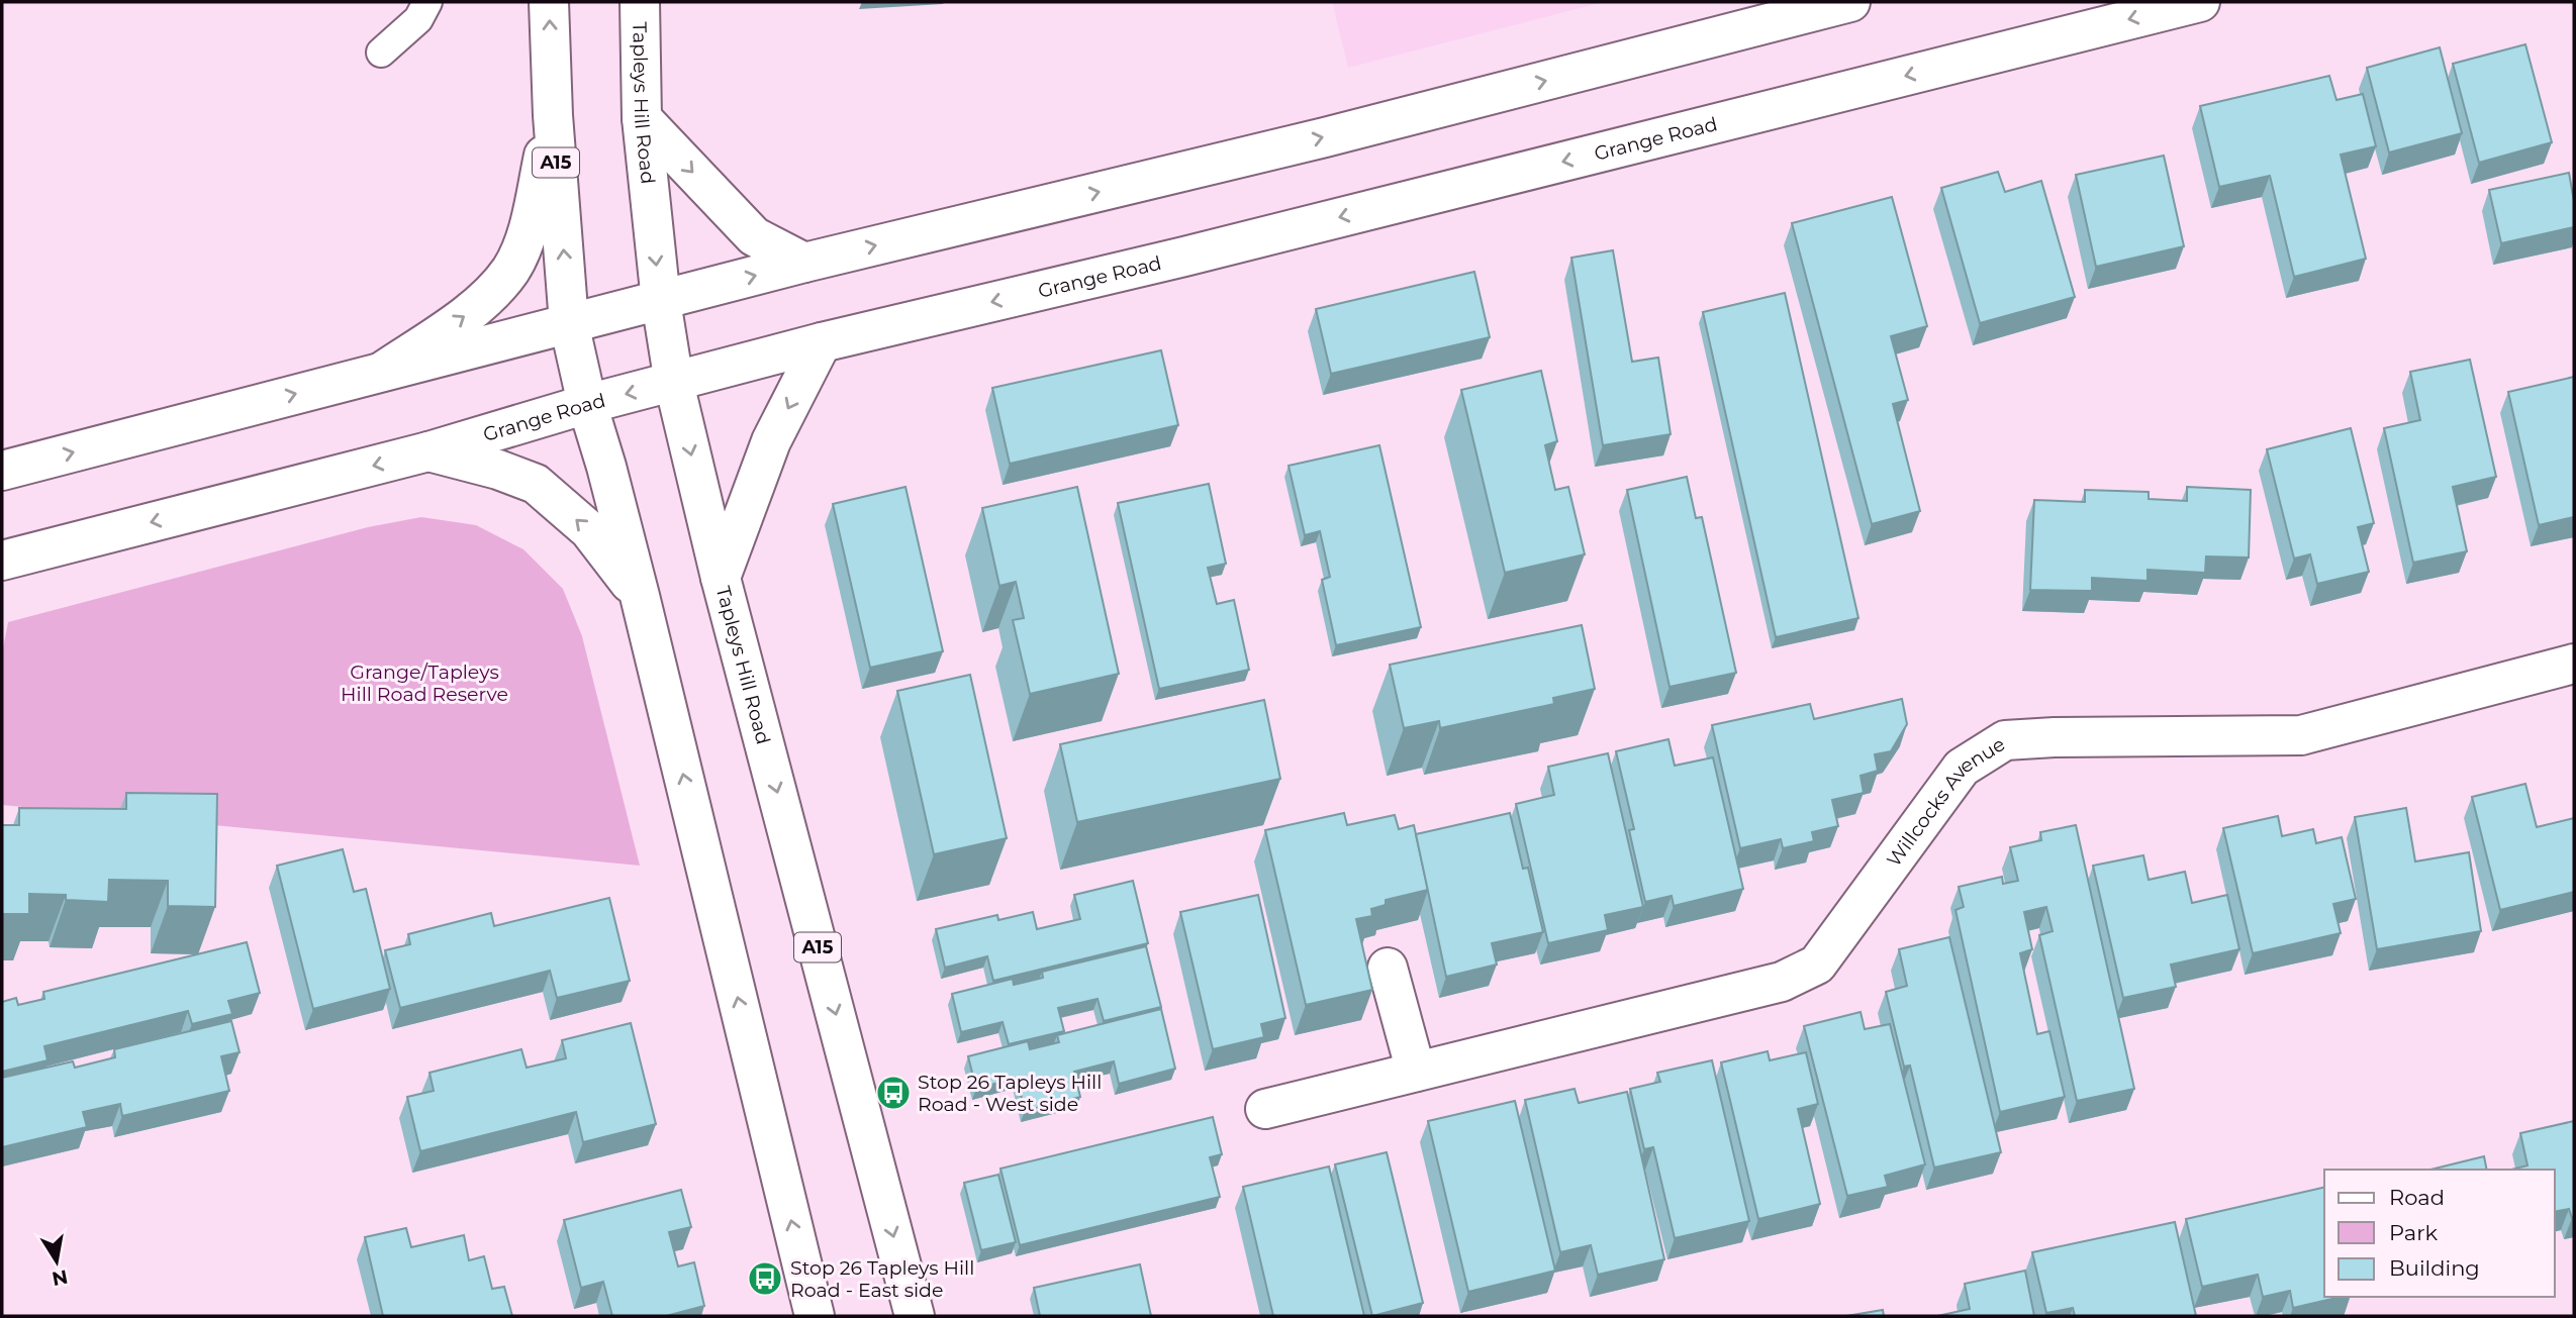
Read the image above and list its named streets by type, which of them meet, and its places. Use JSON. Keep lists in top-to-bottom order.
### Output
{
  "streets": {
    "main road": [
      "Tapleys Hill Road",
      "Grange Road",
      "A15",
      "Willcocks Avenue"
    ]
  },
  "crossings": [
    ["Tapleys Hill Road", "Grange Road"],
    ["Grange Road", "A15"]
  ],
  "parks": ["Grange/Tapleys Hill Road Reserve"],
  "places": {
    "bus stop": ["Stop 26 Tapleys Hill Road - West side", "Stop 26 Tapleys Hill Road - East side"]
  },
  "legend": ["Road", "Park", "Building"],
  "north": "bottom"
}
